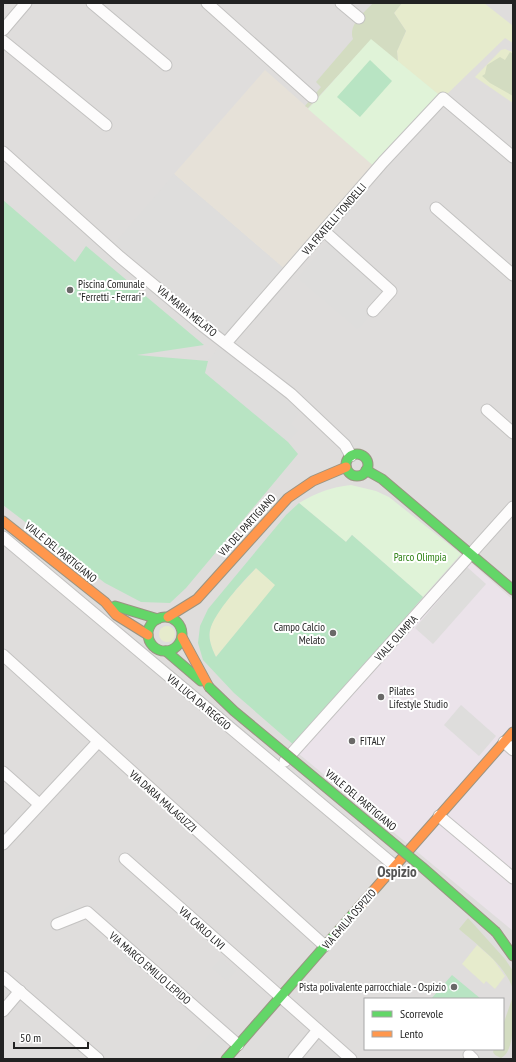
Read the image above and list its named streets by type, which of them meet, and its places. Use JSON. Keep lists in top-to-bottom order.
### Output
{
  "streets": {
    "main road": ["VIA DEL PARTIGIANO", "VIALE DEL PARTIGIANO", "VIA EMILIA OSPIZIO"],
    "street": [
      "VIA FRATELLI TONDELLI",
      "VIA MARIA MELATO",
      "VIALE OLIMPIA",
      "VIA LUCA DA REGGIO",
      "VIA DARIA MALAGUZZI",
      "VIA CARLO LIVI",
      "VIA MARCO EMILIO LEPIDO"
    ]
  },
  "crossings": [
    ["VIA FRATELLI TONDELLI", "VIA MARIA MELATO"],
    ["VIA MARIA MELATO", "VIA DEL PARTIGIANO"],
    ["VIA DEL PARTIGIANO", "VIALE DEL PARTIGIANO"],
    ["VIALE OLIMPIA", "VIA LUCA DA REGGIO"],
    ["VIA LUCA DA REGGIO", "VIA EMILIA OSPIZIO"],
    ["VIA DARIA MALAGUZZI", "VIA EMILIA OSPIZIO"],
    ["VIA EMILIA OSPIZIO", "VIA CARLO LIVI"],
    ["VIA EMILIA OSPIZIO", "VIA MARCO EMILIO LEPIDO"]
  ],
  "districts": ["Ospizio"],
  "parks": ["Parco Olimpia"],
  "places": [
    "Piscina Comunale \"Ferretti - Ferrari\"",
    "Campo Calcio Melato",
    "Pilates Lifestyle Studio",
    "FITALY",
    "Pista polivalente parrocchiale - Ospizio"
  ],
  "legend": ["Scorrevole", "Lento"],
  "scale_bar": "50 m"
}
